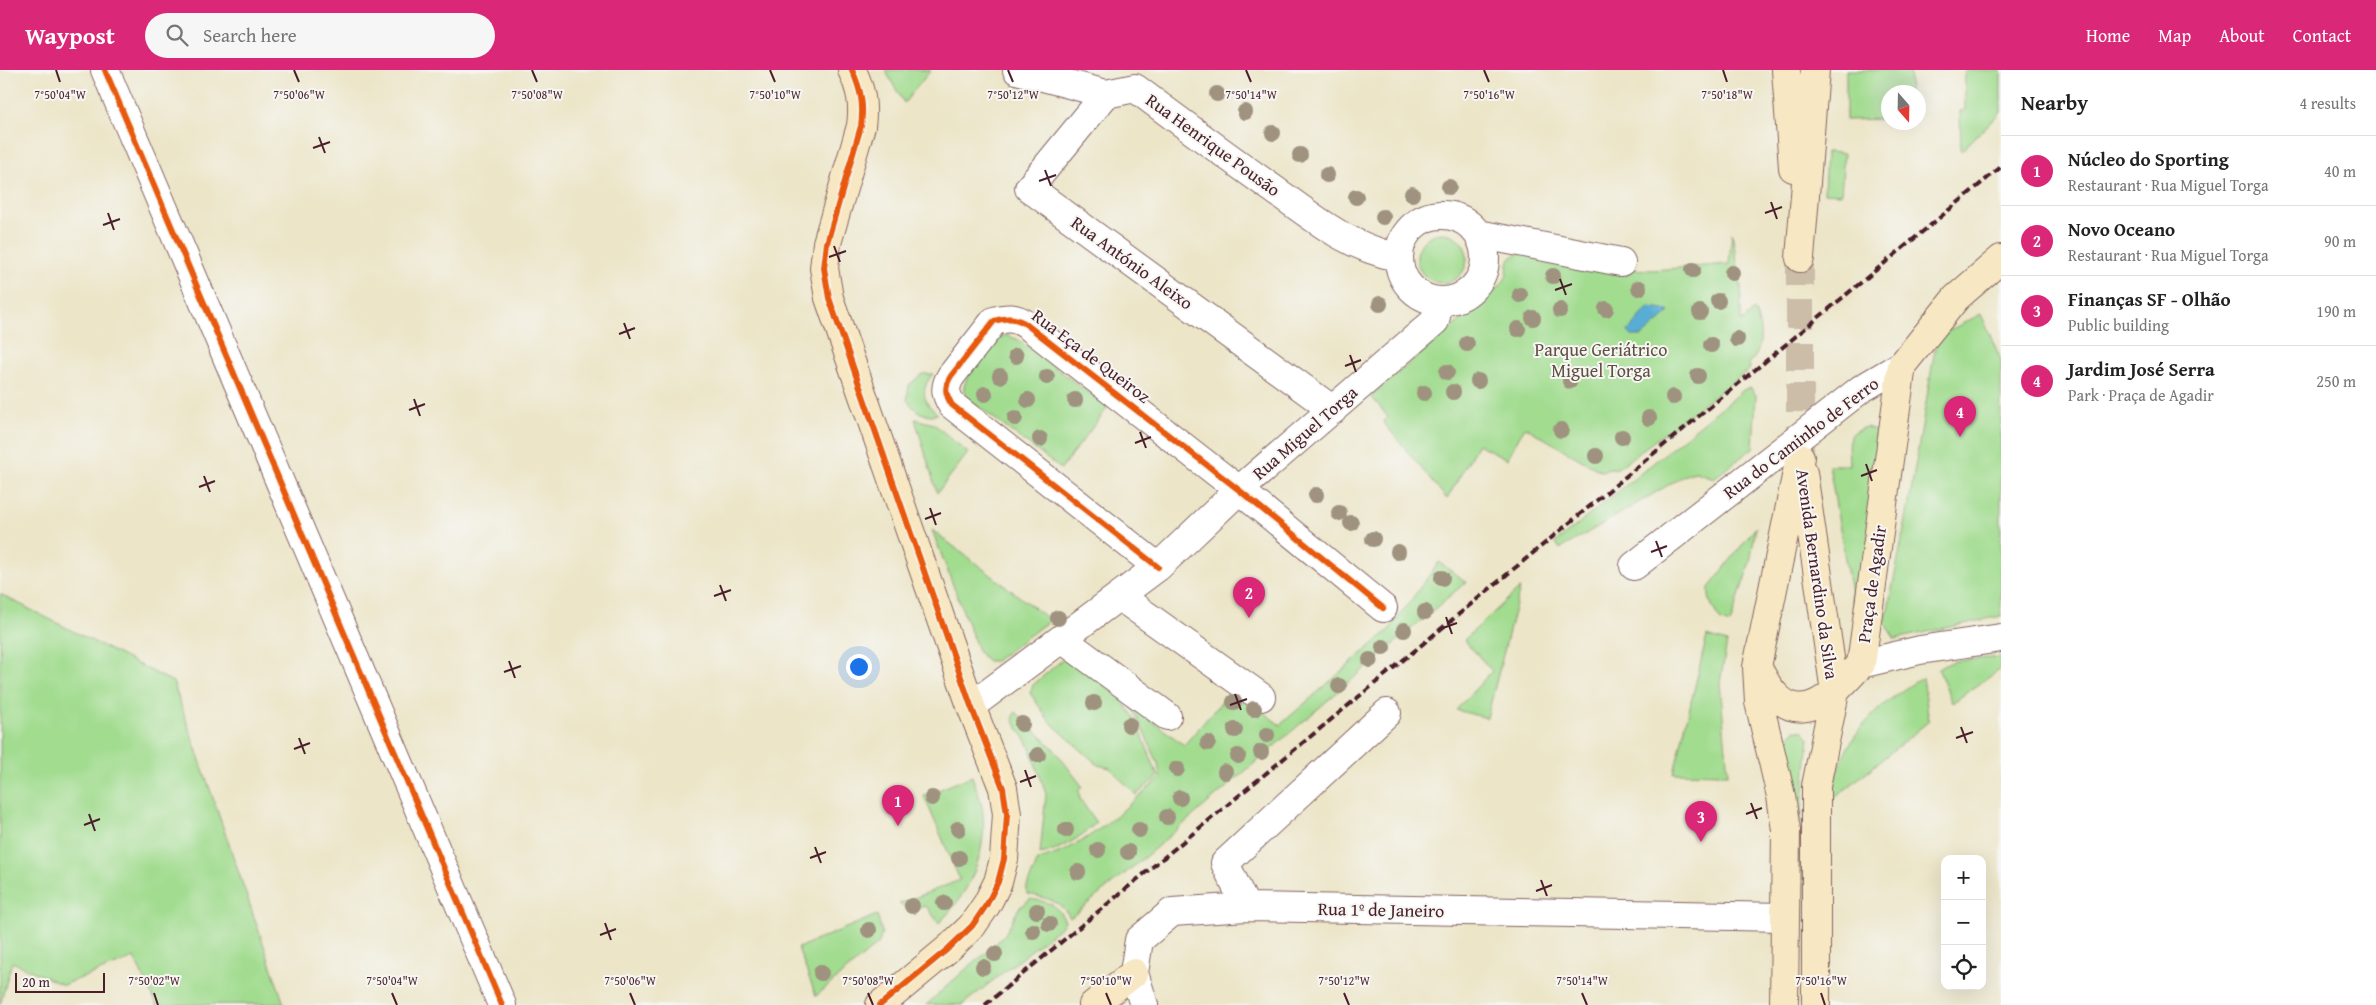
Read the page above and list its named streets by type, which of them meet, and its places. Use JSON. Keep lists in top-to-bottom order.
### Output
{
  "streets": {
    "street": [
      "Rua Henrique Pousão",
      "Rua António Aleixo",
      "Rua Eça de Queiroz",
      "Rua Miguel Torga",
      "Rua do Caminho de Ferro",
      "Avenida Bernardino da Silva",
      "Praça de Agadir",
      "Rua 1º de Janeiro"
    ]
  },
  "crossings": [
    ["Rua Henrique Pousão", "Rua António Aleixo"],
    ["Rua Henrique Pousão", "Rua Miguel Torga"],
    ["Rua António Aleixo", "Rua Miguel Torga"],
    ["Rua Eça de Queiroz", "Rua Miguel Torga"],
    ["Rua do Caminho de Ferro", "Praça de Agadir"],
    ["Avenida Bernardino da Silva", "Praça de Agadir"],
    ["Avenida Bernardino da Silva", "Rua 1º de Janeiro"]
  ],
  "parks": ["Parque Geriátrico Miguel Torga"],
  "scale_bar": "20 m",
  "north": "bottom",
  "page": {
    "header": "Waypost",
    "search": "Search here",
    "nav": [
      "Home",
      "Map",
      "About",
      "Contact"
    ],
    "heading": ["Nearby", "4 results"],
    "list": [
      {
        "mark": "1",
        "name": "Núcleo do Sporting",
        "note": "Restaurant · Rua Miguel Torga",
        "value": "40 m"
      },
      {
        "mark": "2",
        "name": "Novo Oceano",
        "note": "Restaurant · Rua Miguel Torga",
        "value": "90 m"
      },
      {
        "mark": "3",
        "name": "Finanças SF - Olhão",
        "note": "Public building",
        "value": "190 m"
      },
      {
        "mark": "4",
        "name": "Jardim José Serra",
        "note": "Park · Praça de Agadir",
        "value": "250 m"
      }
    ],
    "pins": [
      "4",
      "2",
      "1",
      "3"
    ],
    "map_buttons": ["+", "−"],
    "scale": "20 m"
  },
  "coordinates": [
    "7°50'04\"W",
    "7°50'06\"W",
    "7°50'08\"W",
    "7°50'14\"W",
    "7°50'16\"W",
    "7°50'18\"W",
    "7°50'10\"W",
    "7°50'12\"W",
    "7°50'02\"W"
  ]
}
